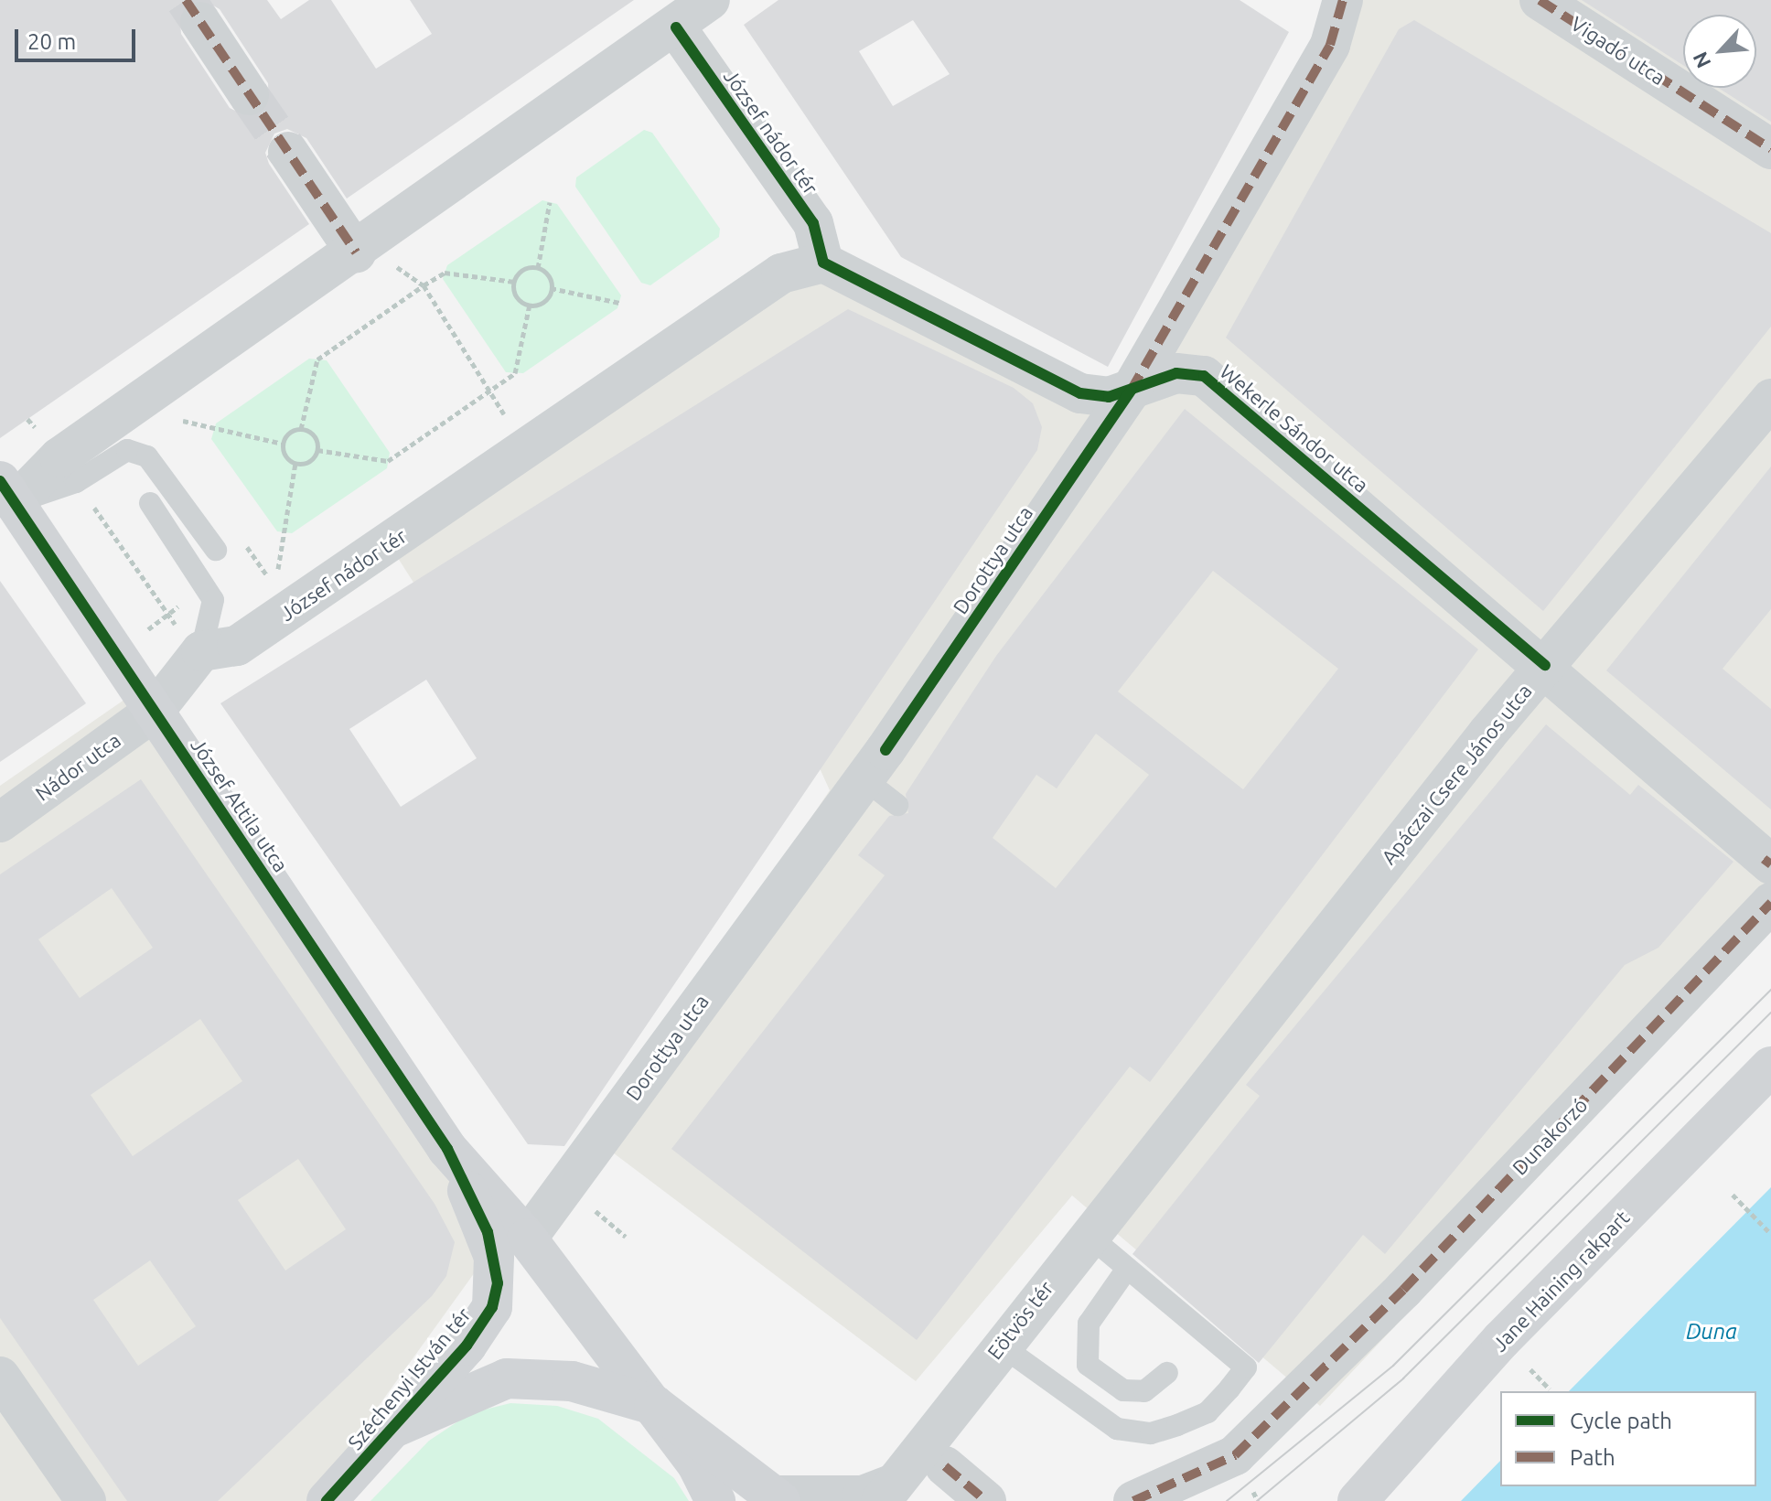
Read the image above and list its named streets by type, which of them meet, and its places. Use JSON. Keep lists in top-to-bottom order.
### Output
{
  "streets": {
    "street": [
      "Vigadó utca",
      "József nádor tér",
      "Wekerle Sándor utca",
      "Dorottya utca",
      "Nádor utca",
      "Apáczai Csere János utca",
      "József Attila utca",
      "Dunakorzó",
      "Jane Haining rakpart",
      "Eötvös tér",
      "Széchenyi István tér"
    ]
  },
  "crossings": [
    ["József nádor tér", "Wekerle Sándor utca"],
    ["Wekerle Sándor utca", "Dorottya utca"],
    ["Wekerle Sándor utca", "Apáczai Csere János utca"],
    ["Nádor utca", "József Attila utca"],
    ["Apáczai Csere János utca", "Eötvös tér"],
    ["József Attila utca", "Széchenyi István tér"]
  ],
  "water": ["Duna"],
  "legend": ["Cycle path", "Path"],
  "scale_bar": "20 m",
  "north": "bottom left"
}
